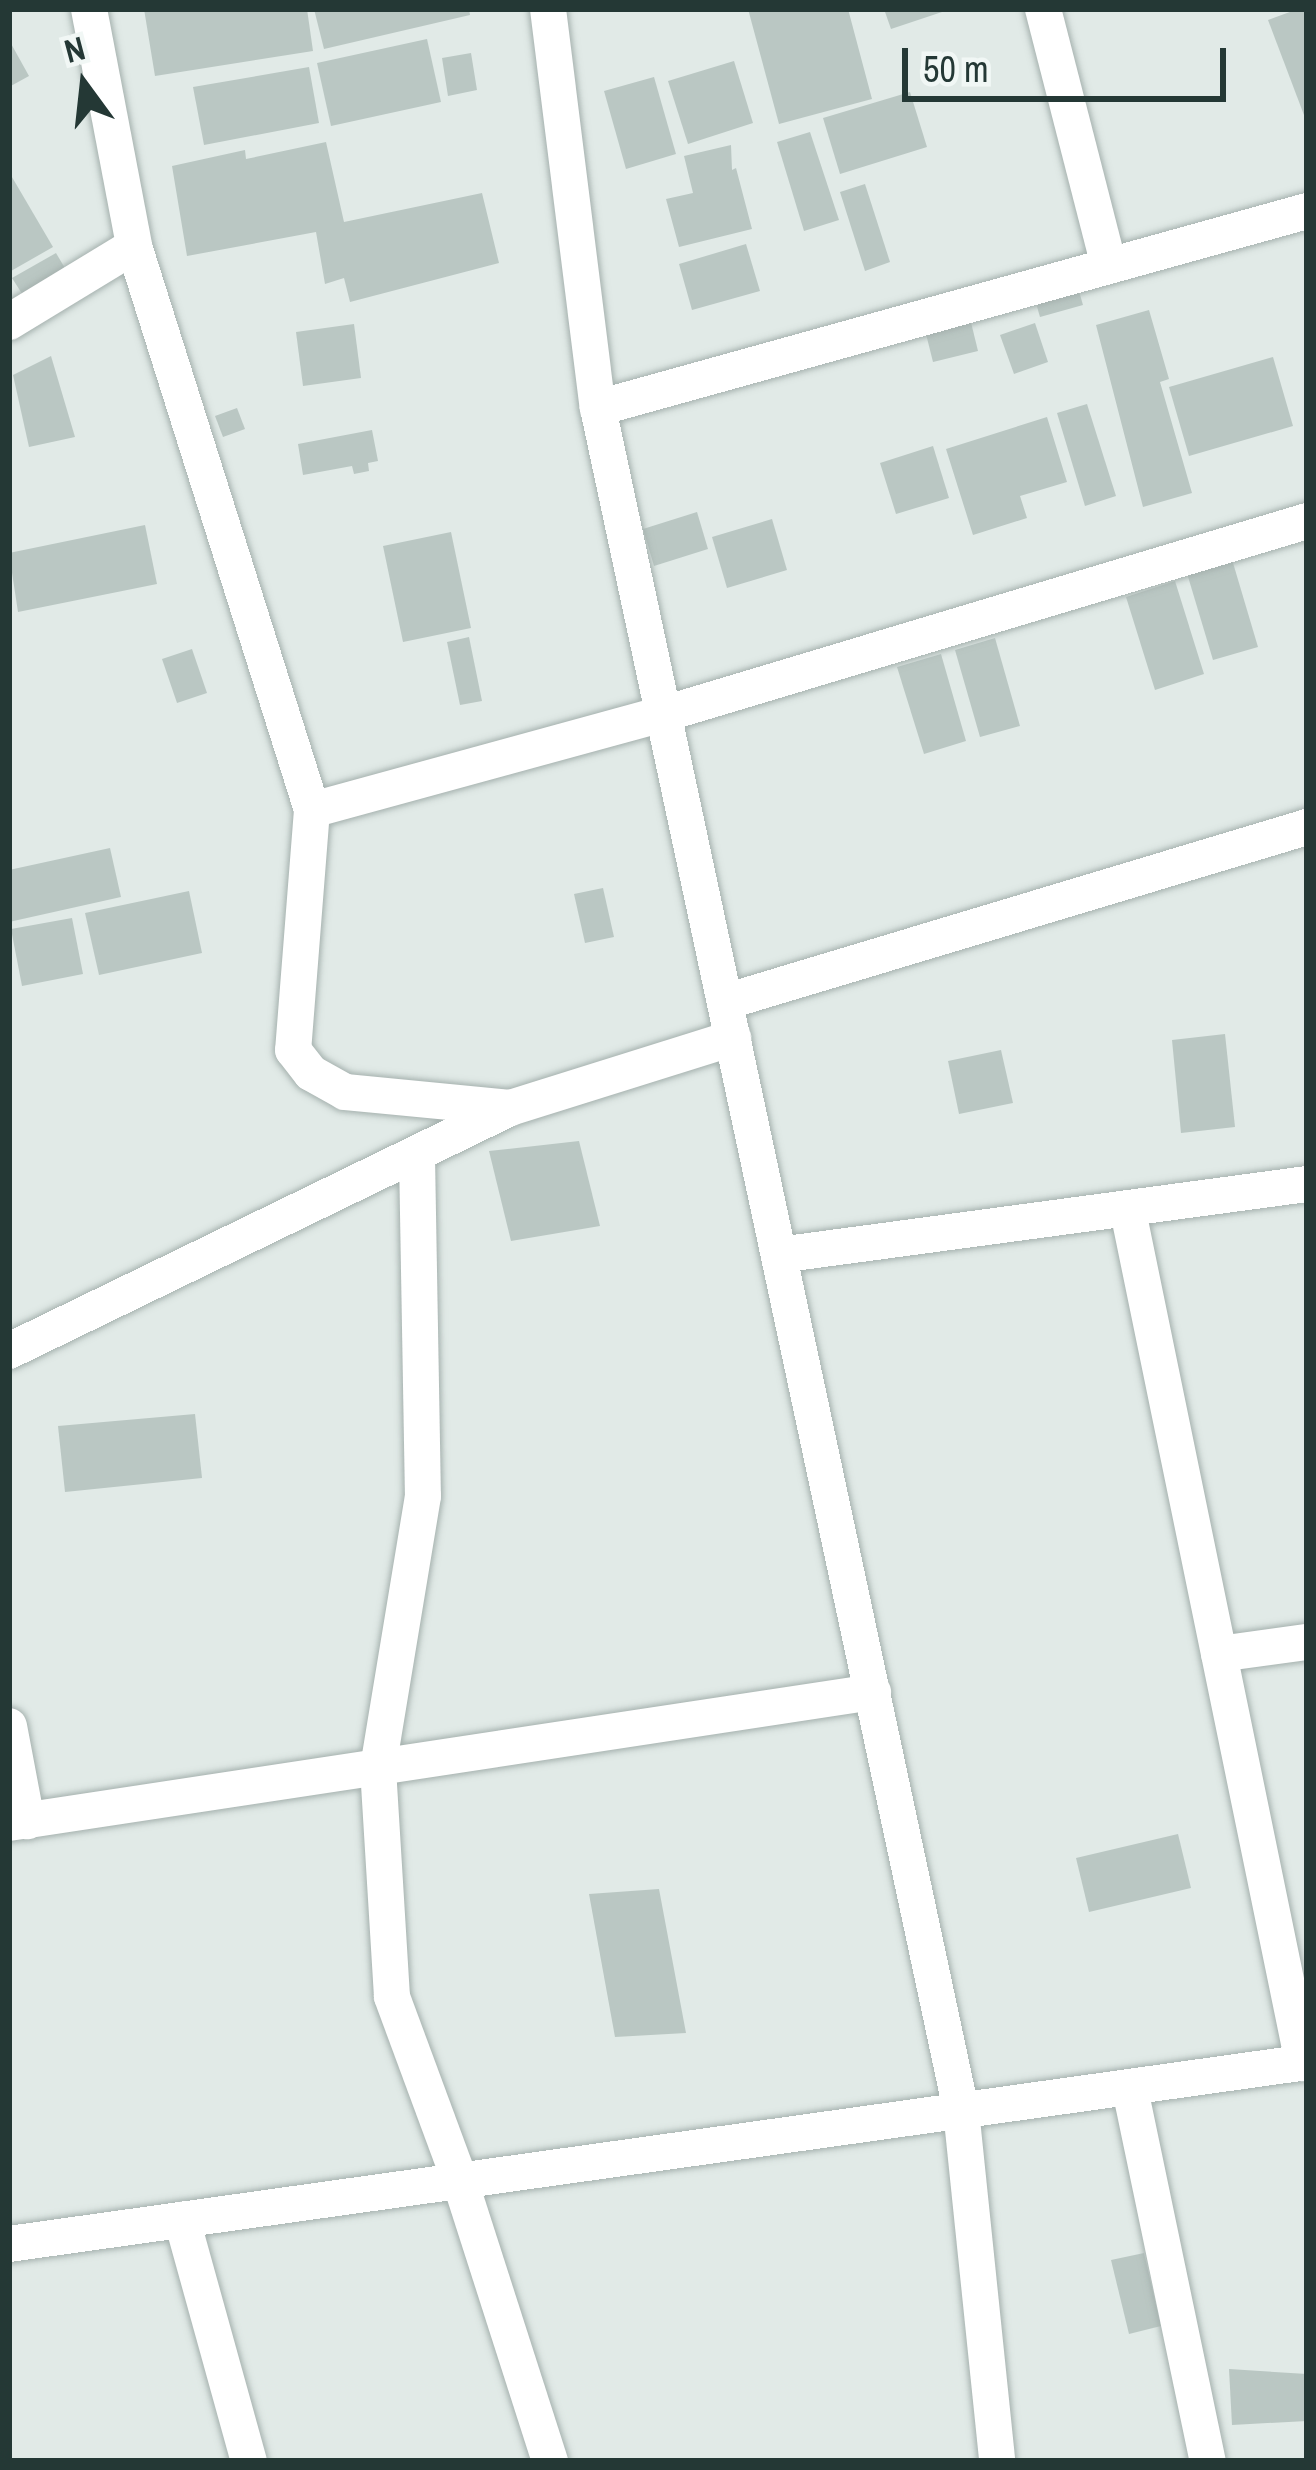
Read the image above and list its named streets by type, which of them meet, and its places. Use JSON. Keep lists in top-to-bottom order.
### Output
{
  "scale_bar": "50 m",
  "north": "top"
}
